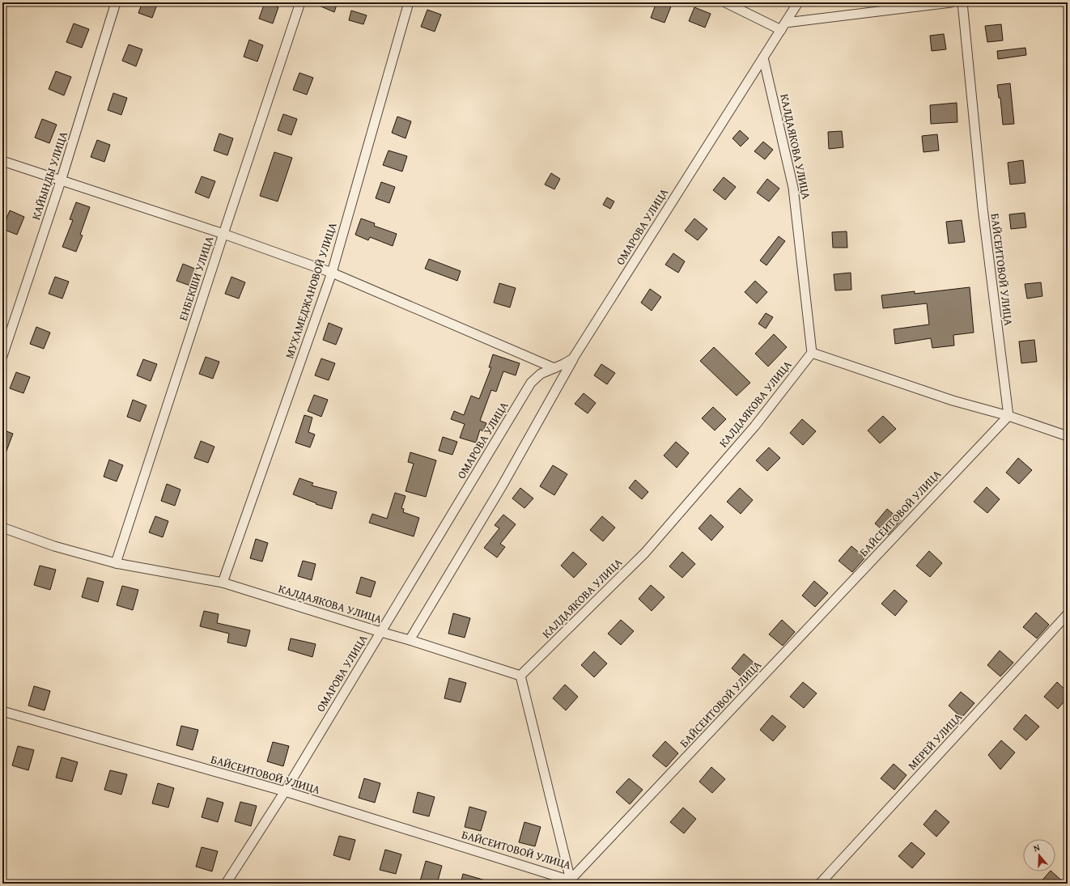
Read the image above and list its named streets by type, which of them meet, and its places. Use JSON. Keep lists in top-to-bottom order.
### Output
{
  "streets": {
    "street": [
      "КАЛДАЯКОВА УЛИЦА",
      "КАЙЫНДЫ УЛИЦА",
      "ОМАРОВА УЛИЦА",
      "БАЙСЕИТОВОЙ УЛИЦА",
      "ЕНБЕКШИ УЛИЦА",
      "МУХАМЕДЖАНОВОЙ УЛИЦА",
      "МЕРЕЙ УЛИЦА"
    ]
  },
  "crossings": [
    ["КАЛДАЯКОВА УЛИЦА", "ОМАРОВА УЛИЦА"],
    ["КАЛДАЯКОВА УЛИЦА", "ЕНБЕКШИ УЛИЦА"],
    ["КАЛДАЯКОВА УЛИЦА", "МУХАМЕДЖАНОВОЙ УЛИЦА"],
    ["ОМАРОВА УЛИЦА", "БАЙСЕИТОВОЙ УЛИЦА"]
  ],
  "north": "top"
}
